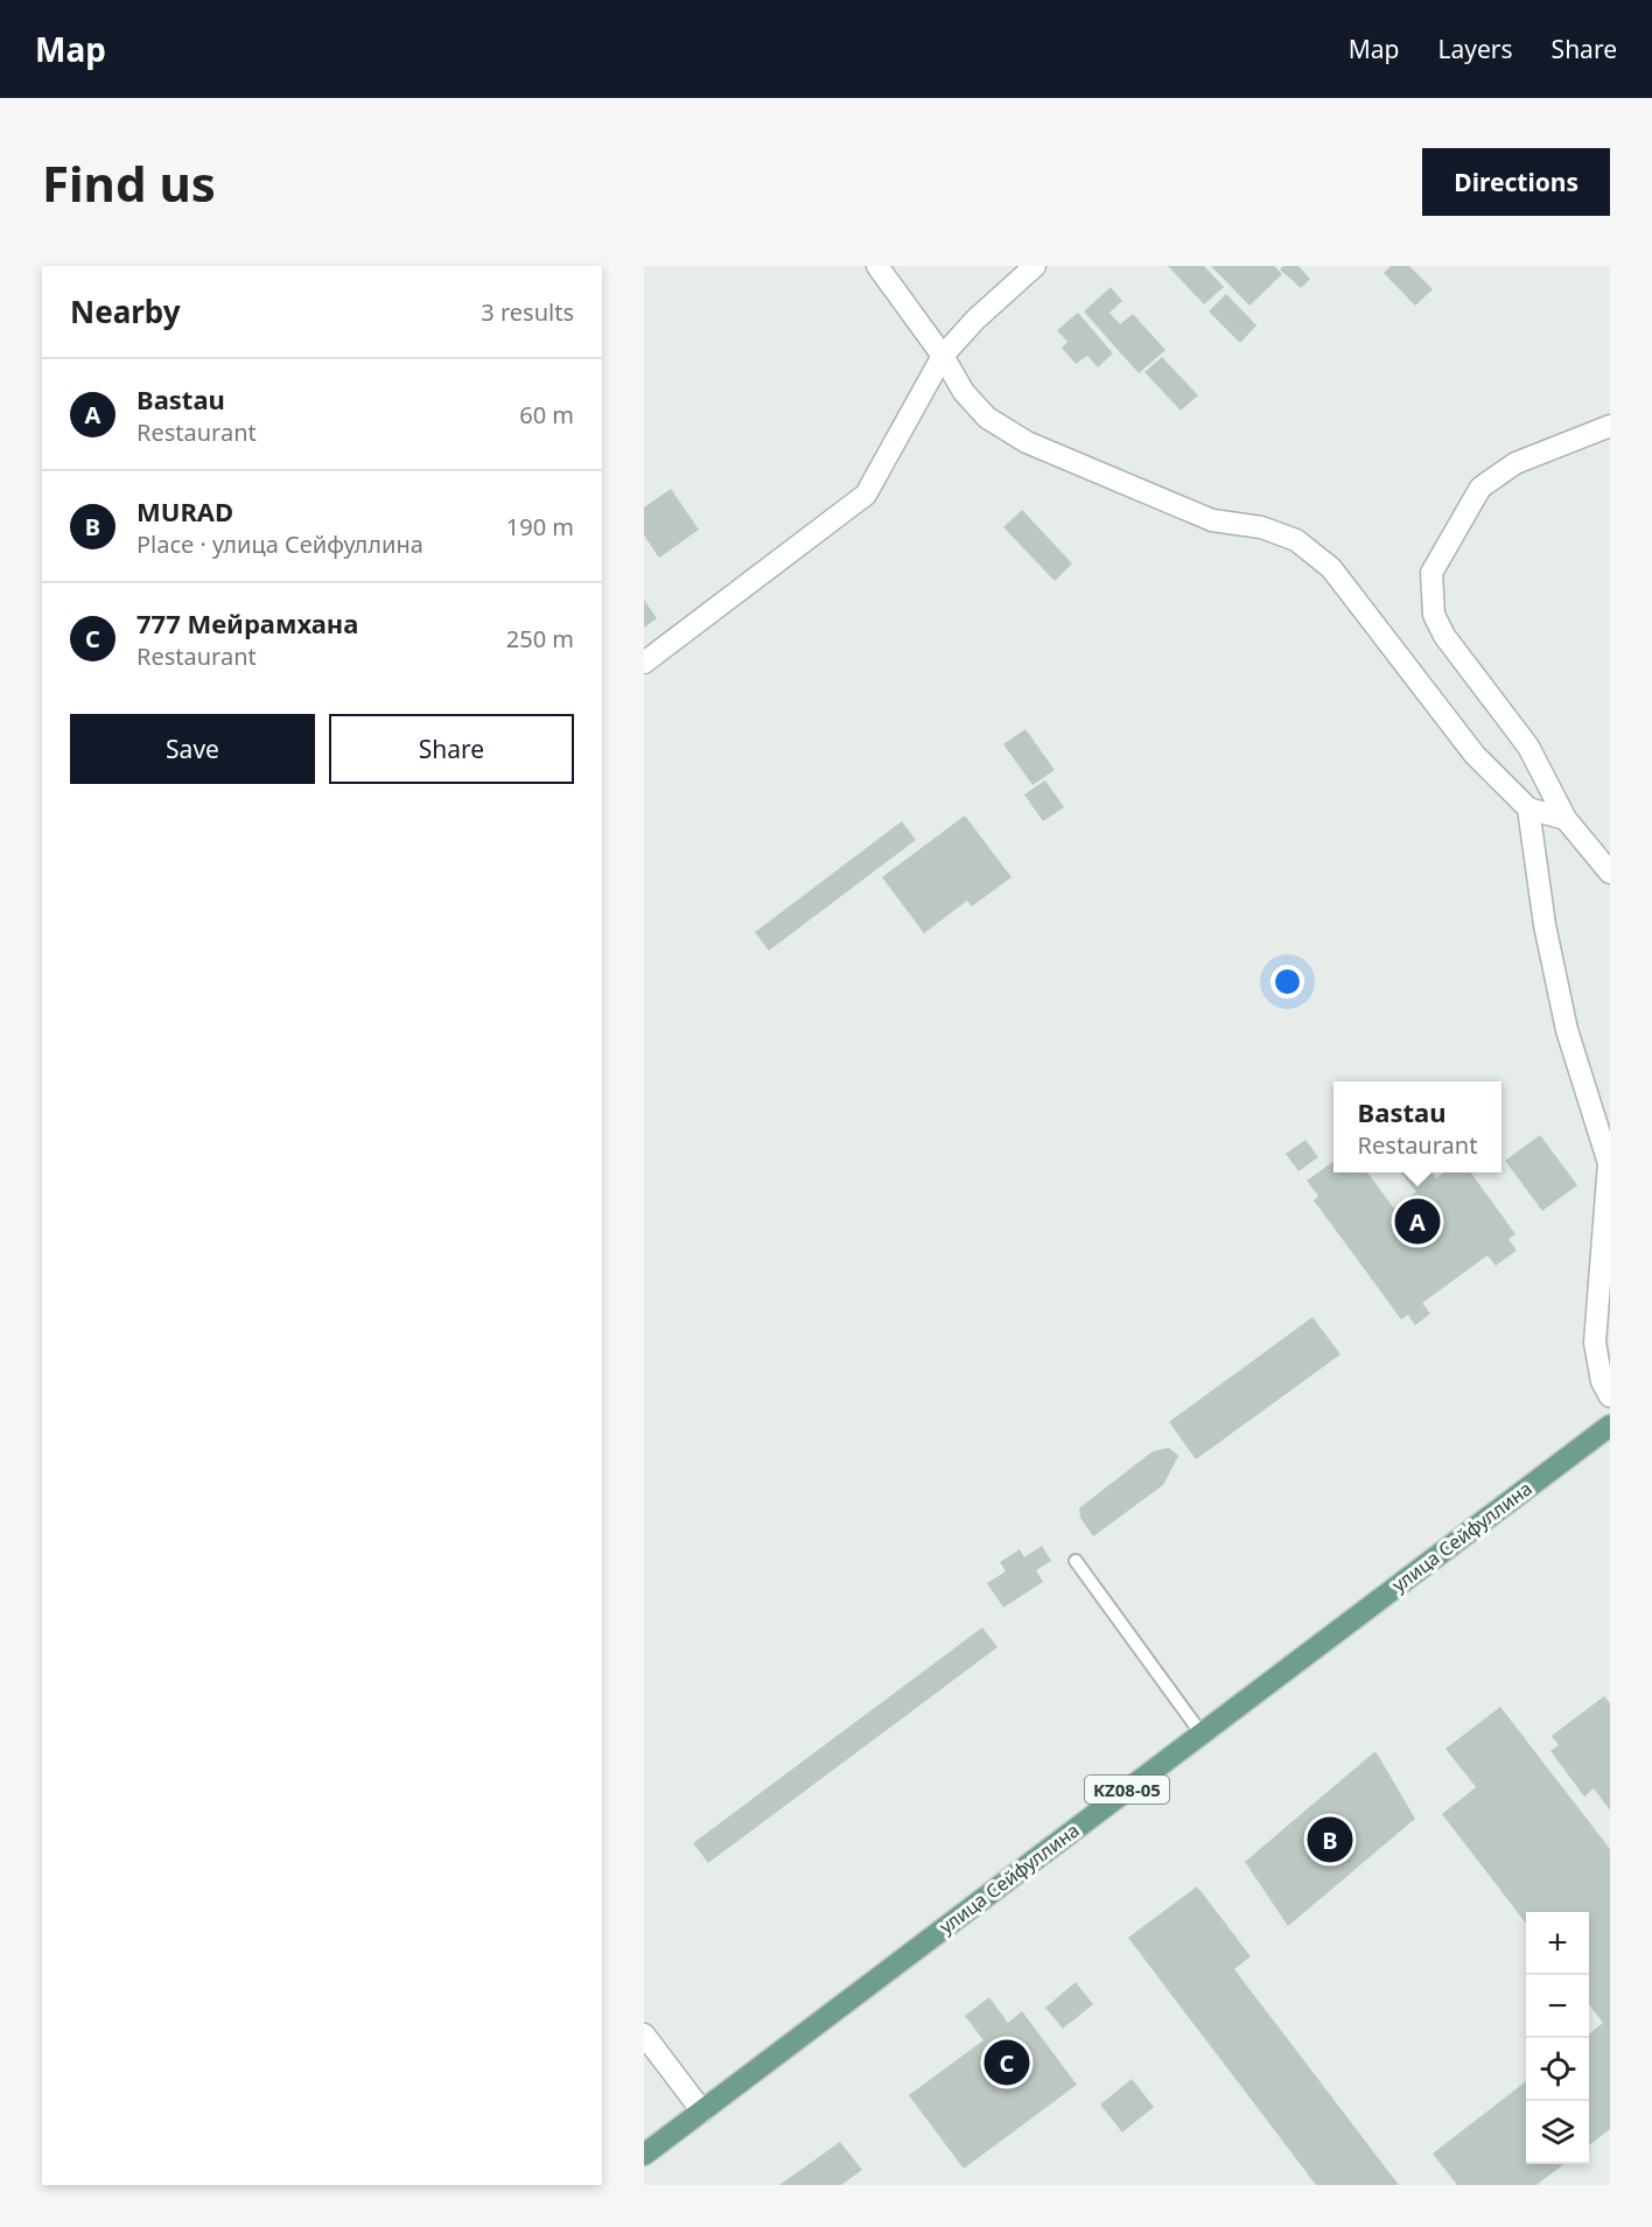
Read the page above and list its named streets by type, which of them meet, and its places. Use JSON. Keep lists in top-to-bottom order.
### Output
{
  "streets": {
    "main road": ["улица Сейфуллина", "KZ08-05"]
  },
  "page": {
    "header": "Map",
    "nav": ["Map", "Layers", "Share"],
    "buttons": [
      "Directions",
      ["Save", "Share"]
    ],
    "title": "Find us",
    "heading": ["Nearby", "3 results"],
    "list": [
      {
        "mark": "A",
        "name": "Bastau",
        "note": "Restaurant",
        "value": "60 m"
      },
      {
        "mark": "B",
        "name": "MURAD",
        "note": "Place · улица Сейфуллина",
        "value": "190 m"
      },
      {
        "mark": "C",
        "name": "777 Мейрамхана",
        "note": "Restaurant",
        "value": "250 m"
      }
    ],
    "popup": ["Bastau", "Restaurant"],
    "pins": ["A", "B", "C"],
    "map_buttons": ["+", "−"]
  }
}
